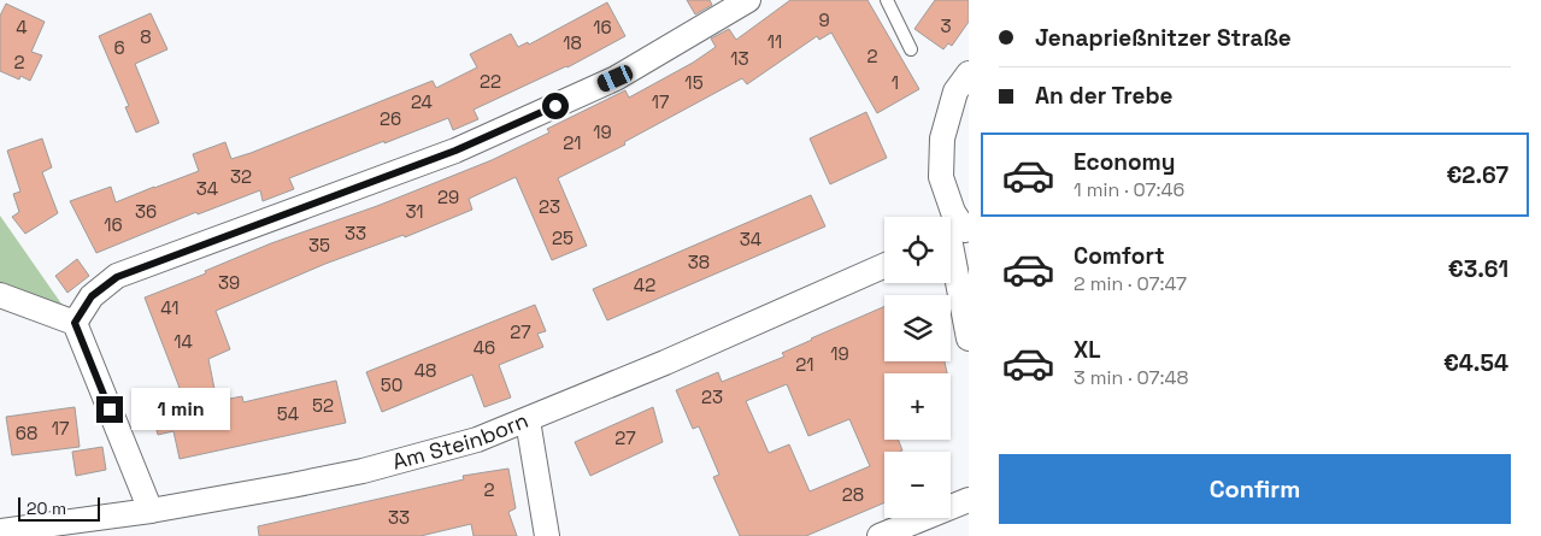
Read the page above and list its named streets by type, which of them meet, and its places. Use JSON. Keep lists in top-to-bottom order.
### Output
{
  "streets": {
    "street": ["Am Steinborn"]
  },
  "house_numbers": [
    "9",
    "3",
    "4",
    "16",
    "8",
    "11",
    "18",
    "6",
    "2",
    "13",
    "2",
    "22",
    "15",
    "1",
    "24",
    "17",
    "26",
    "19",
    "21",
    "32",
    "34",
    "29",
    "23",
    "36",
    "31",
    "16",
    "33",
    "25",
    "34",
    "35",
    "38",
    "39",
    "42",
    "41",
    "27",
    "14",
    "46",
    "19",
    "21",
    "48",
    "50",
    "23",
    "52",
    "54",
    "17",
    "68",
    "27",
    "2",
    "28",
    "33"
  ],
  "scale_bar": "20 m",
  "page": {
    "banner": ["Jenaprießnitzer Straße", "An der Trebe"],
    "list": [
      {
        "name": "Economy",
        "note": "1 min · 07:46",
        "value": "€2.67"
      },
      {
        "name": "Comfort",
        "note": "2 min · 07:47",
        "value": "€3.61"
      },
      {
        "name": "XL",
        "note": "3 min · 07:48",
        "value": "€4.54"
      }
    ],
    "map_buttons": ["+", "−"],
    "bubble": "1 min",
    "buttons": "Confirm",
    "scale": "20 m"
  }
}
